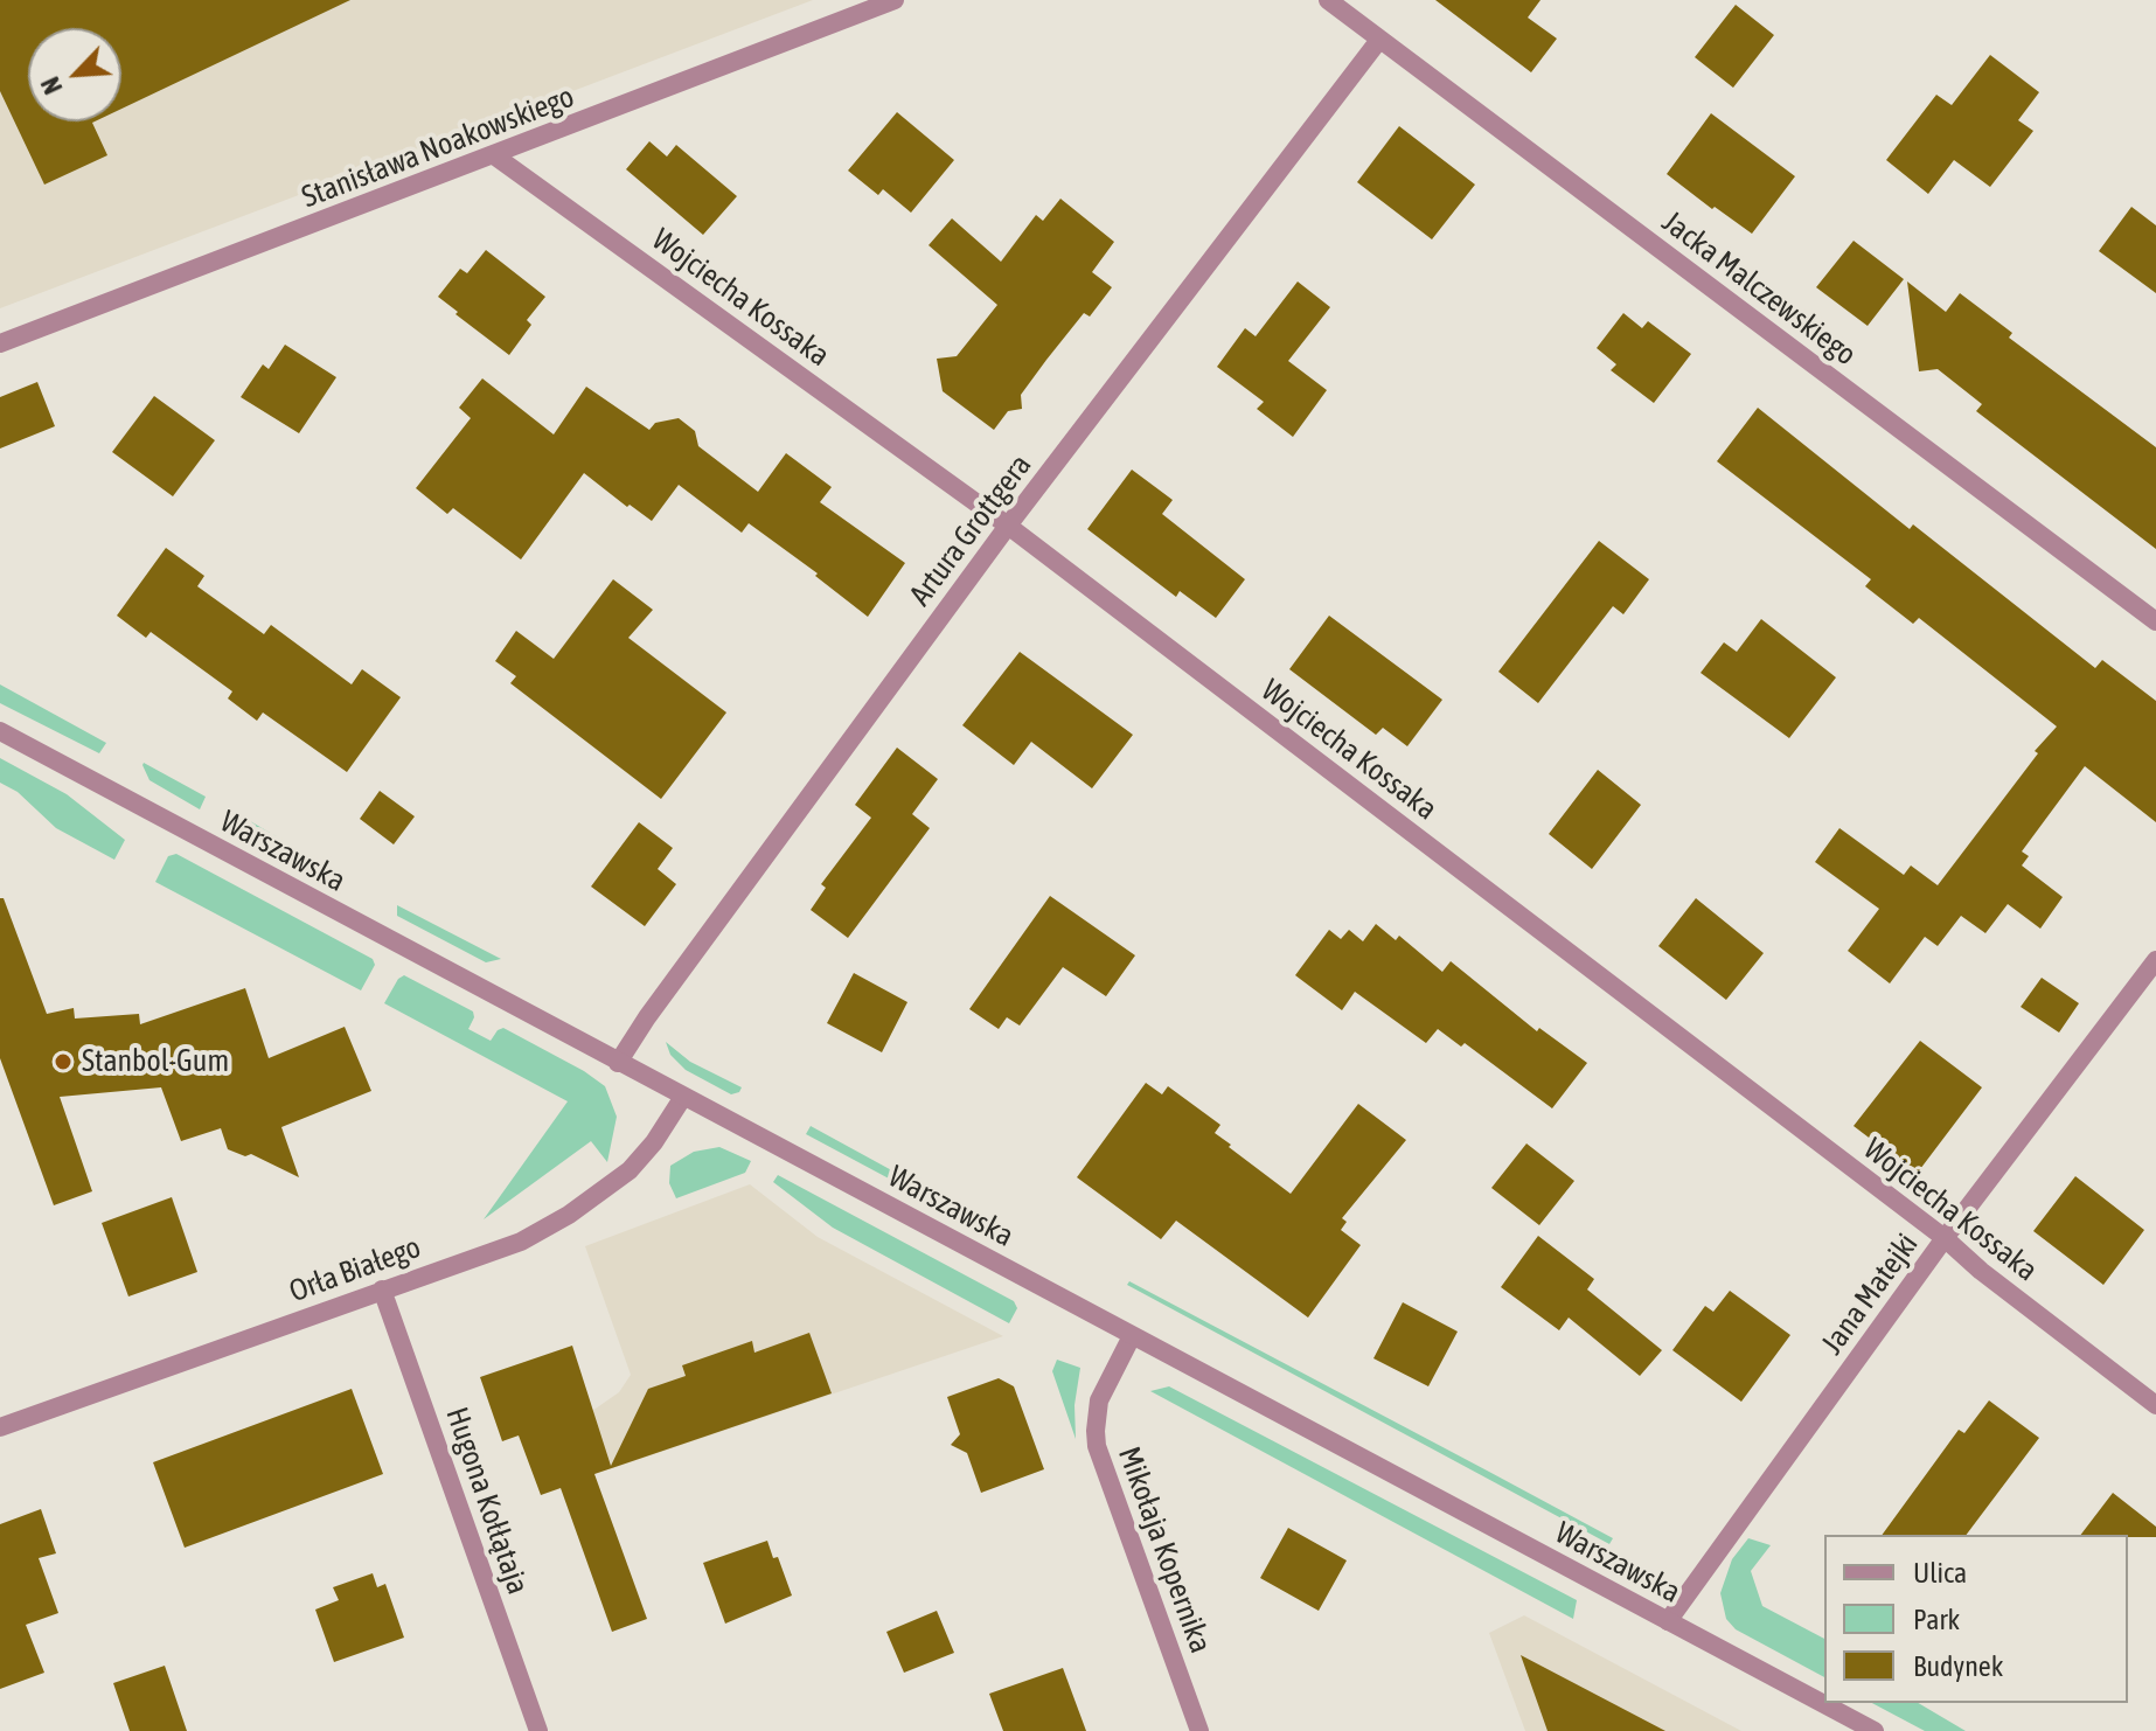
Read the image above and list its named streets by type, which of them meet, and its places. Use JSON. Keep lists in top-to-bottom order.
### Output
{
  "streets": {
    "street": [
      "Stanisława Noakowskiego",
      "Jacka Malczewskiego",
      "Wojciecha Kossaka",
      "Artura Grottgera",
      "Warszawska",
      "Orła Białego",
      "Jana Matejki",
      "Hugona Kołłątaja",
      "Mikołaja Kopernika"
    ]
  },
  "crossings": [
    ["Stanisława Noakowskiego", "Wojciecha Kossaka"],
    ["Jacka Malczewskiego", "Artura Grottgera"],
    ["Wojciecha Kossaka", "Artura Grottgera"],
    ["Wojciecha Kossaka", "Jana Matejki"],
    ["Artura Grottgera", "Warszawska"],
    ["Warszawska", "Orła Białego"],
    ["Warszawska", "Jana Matejki"],
    ["Warszawska", "Mikołaja Kopernika"],
    ["Orła Białego", "Hugona Kołłątaja"]
  ],
  "places": ["Stanbol-Gum"],
  "legend": ["Ulica", "Park", "Budynek"],
  "north": "bottom left"
}
